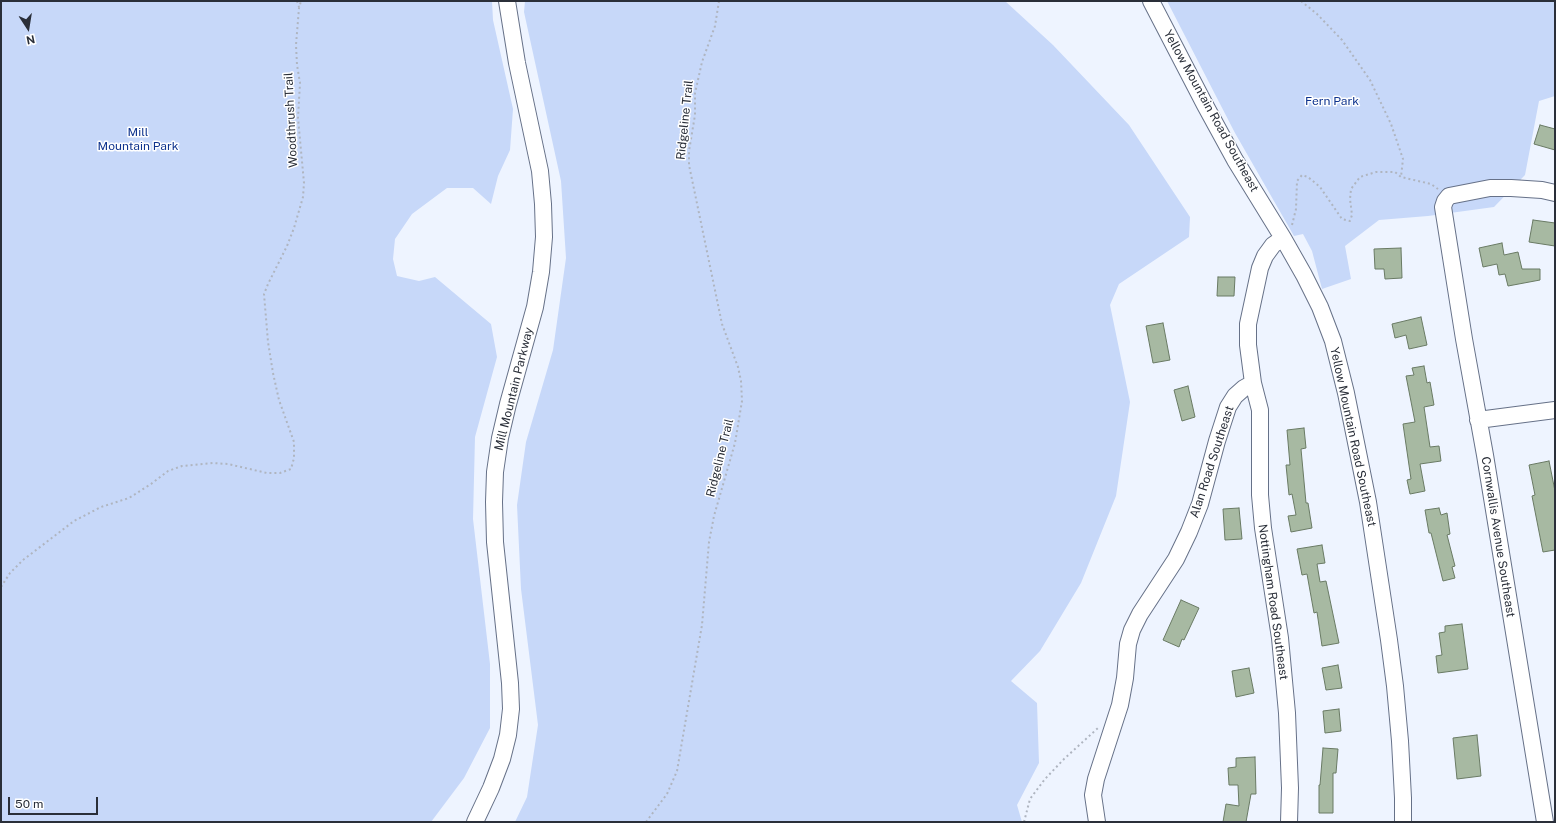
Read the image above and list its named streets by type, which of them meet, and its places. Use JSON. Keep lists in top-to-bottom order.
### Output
{
  "streets": {
    "street": [
      "Yellow Mountain Road Southeast",
      "Mill Mountain Parkway",
      "Alan Road Southeast",
      "Cornwallis Avenue Southeast",
      "Nottingham Road Southeast"
    ],
    "path": ["Woodthrush Trail", "Ridgeline Trail"]
  },
  "crossings": [
    ["Alan Road Southeast", "Nottingham Road Southeast"]
  ],
  "parks": ["Fern Park", "Mill Mountain Park"],
  "scale_bar": "50 m",
  "north": "bottom"
}
